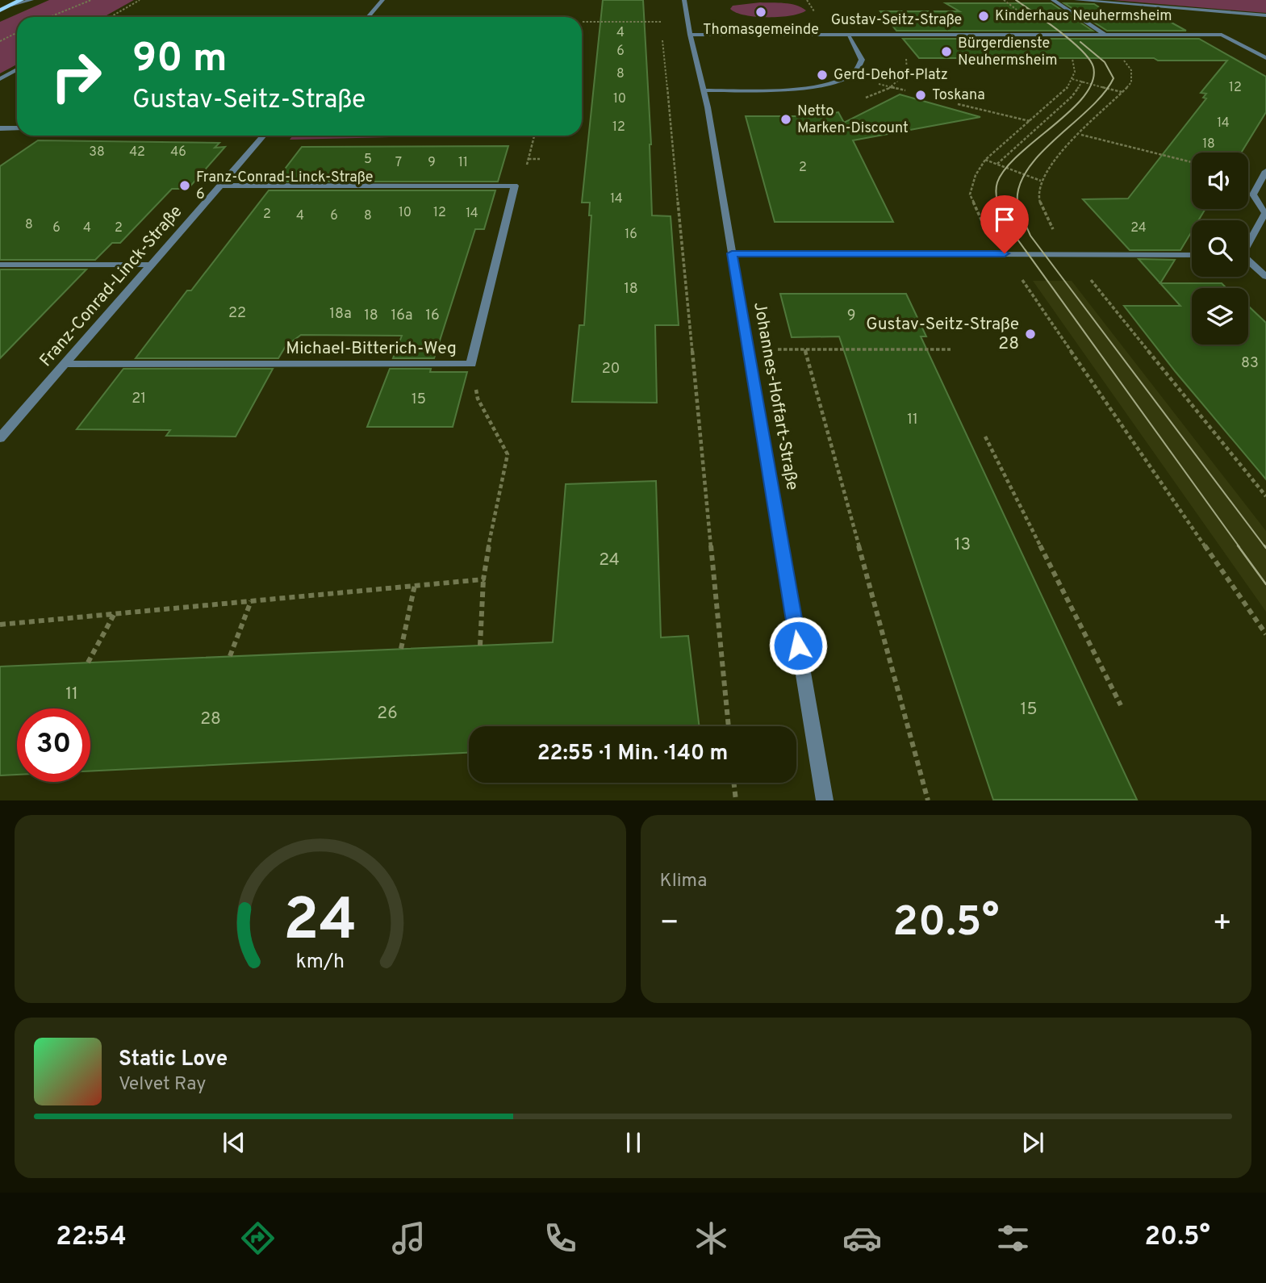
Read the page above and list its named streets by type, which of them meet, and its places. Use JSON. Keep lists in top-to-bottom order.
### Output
{
  "streets": {
    "street": [
      "Gustav-Seitz-Straße",
      "Franz-Conrad-Linck-Straße",
      "Michael-Bitterich-Weg",
      "Johannes-Hoffart-Straße"
    ]
  },
  "crossings": [
    ["Gustav-Seitz-Straße", "Johannes-Hoffart-Straße"],
    ["Franz-Conrad-Linck-Straße", "Michael-Bitterich-Weg"]
  ],
  "places": [
    "Thomasgemeinde",
    "Kinderhaus Neuhermsheim",
    "Bürgerdienste Neuhermsheim",
    "Gerd-Dehof-Platz",
    "Toskana",
    "Netto Marken-Discount",
    "Franz-Conrad-Linck-Straße 6",
    "Gustav-Seitz-Straße 28"
  ],
  "house_numbers": [
    "4",
    "6",
    "8",
    "12",
    "10",
    "14",
    "12",
    "18",
    "38",
    "42",
    "46",
    "5",
    "7",
    "9",
    "11",
    "2",
    "14",
    "10",
    "12",
    "14",
    "2",
    "4",
    "6",
    "8",
    "8",
    "6",
    "4",
    "2",
    "24",
    "16",
    "18",
    "22",
    "18a",
    "18",
    "16a",
    "16",
    "9",
    "83",
    "20",
    "21",
    "15",
    "11",
    "13",
    "24",
    "11",
    "15",
    "26",
    "28"
  ],
  "page": {
    "turn": ["90 m", "Gustav-Seitz-Straße"],
    "limit": "30",
    "trip": "22:55 · 1 Min. · 140 m",
    "tile": "Klima",
    "heat": ["−", "20.5°", "+"],
    "song": ["Static Love", "Velvet Ray"],
    "tabs": ["22:54", "20.5°"],
    "gauge": ["24", "km/h"]
  }
}
